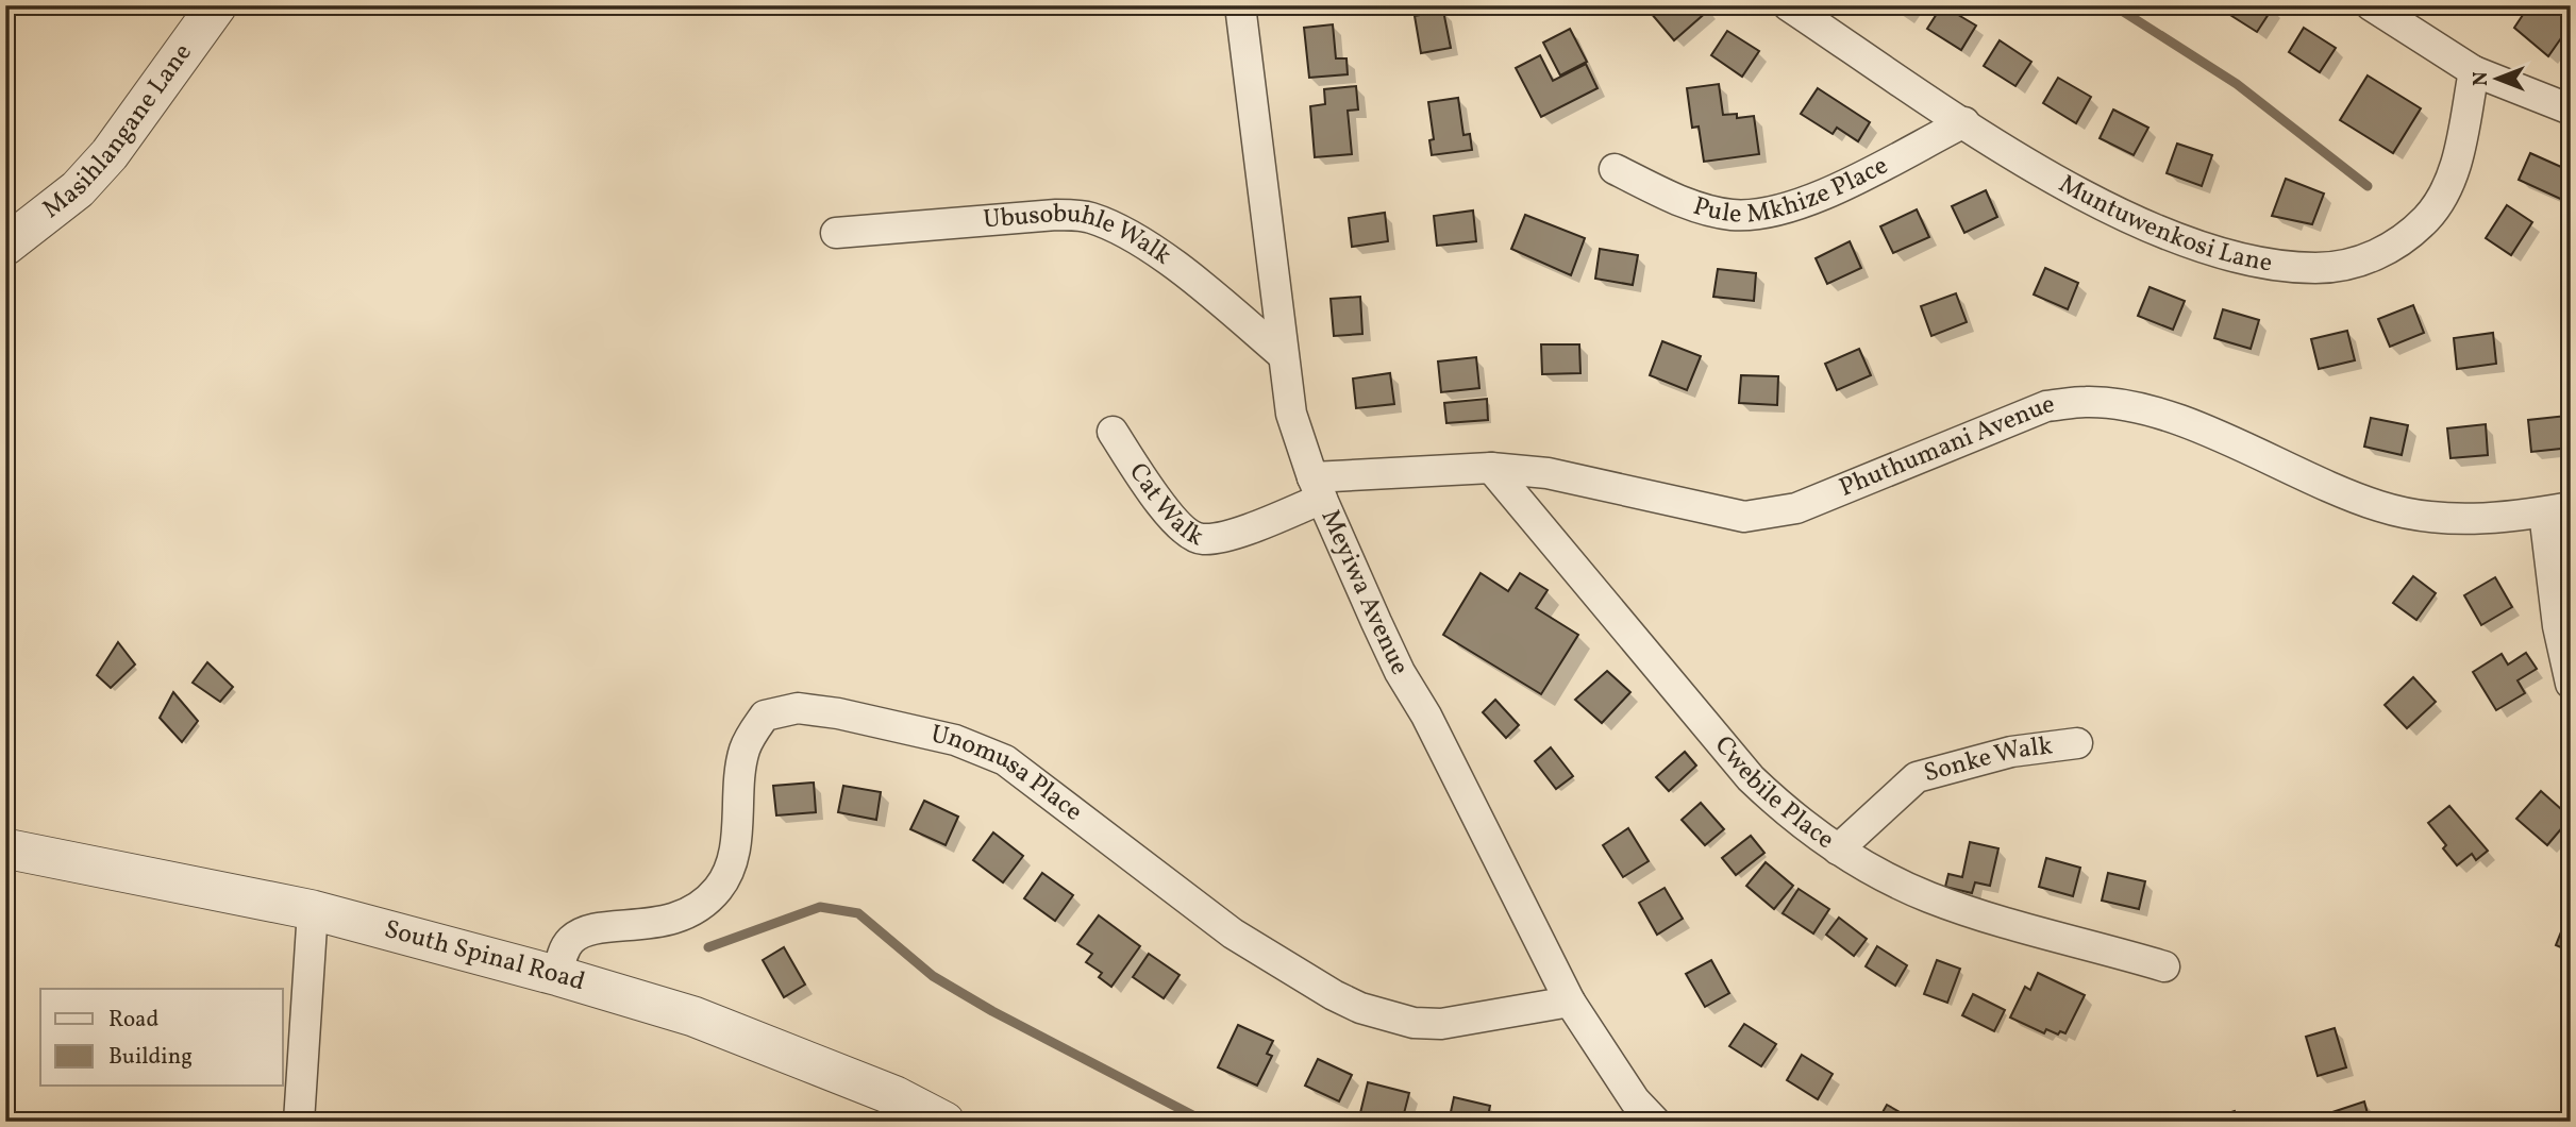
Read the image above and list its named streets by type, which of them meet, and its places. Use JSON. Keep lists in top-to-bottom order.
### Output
{
  "streets": {
    "street": [
      "Masihlangane Lane",
      "Pule Mkhize Place",
      "Muntuwenkosi Lane",
      "Ubusobuhle Walk",
      "Phuthumani Avenue",
      "Cat Walk",
      "Meyiwa Avenue",
      "Sonke Walk",
      "Unomusa Place",
      "Cwebile Place",
      "South Spinal Road"
    ]
  },
  "crossings": [
    ["Pule Mkhize Place", "Muntuwenkosi Lane"],
    ["Ubusobuhle Walk", "Meyiwa Avenue"],
    ["Phuthumani Avenue", "Cat Walk"],
    ["Phuthumani Avenue", "Meyiwa Avenue"],
    ["Phuthumani Avenue", "Cwebile Place"],
    ["Cat Walk", "Meyiwa Avenue"],
    ["Meyiwa Avenue", "Unomusa Place"],
    ["Sonke Walk", "Cwebile Place"],
    ["Unomusa Place", "South Spinal Road"]
  ],
  "legend": ["Road", "Building"],
  "north": "left"
}
